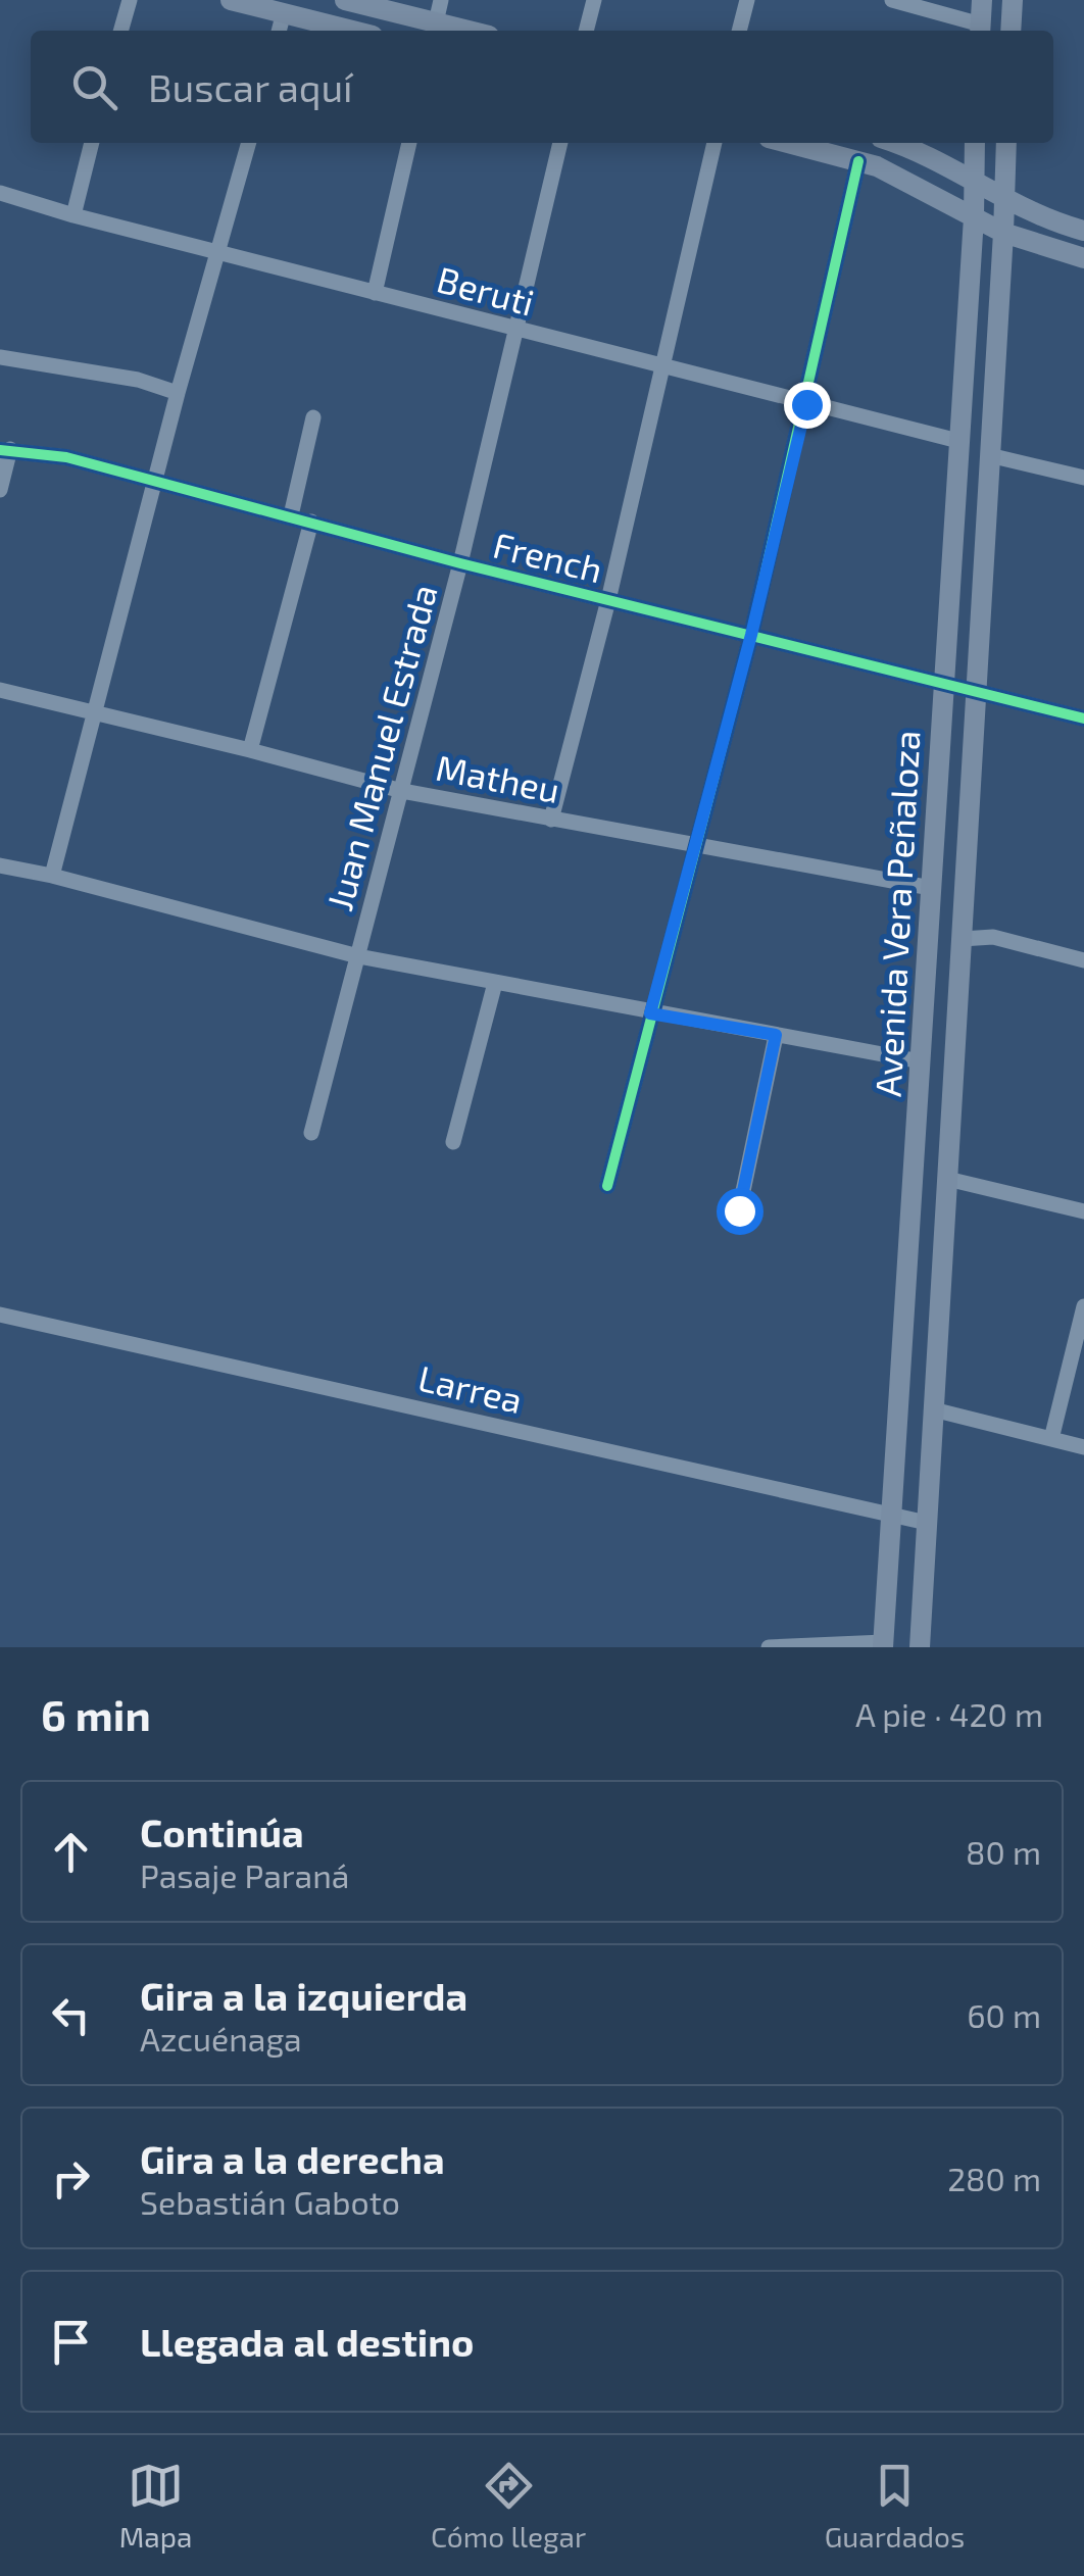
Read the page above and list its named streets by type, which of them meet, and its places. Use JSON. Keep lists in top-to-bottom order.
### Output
{
  "streets": {
    "main road": ["Avenida Vera Peñaloza"],
    "street": [
      "Beruti",
      "French",
      "Juan Manuel Estrada",
      "Matheu",
      "Larrea"
    ]
  },
  "crossings": [
    ["Beruti", "Juan Manuel Estrada"],
    ["Beruti", "Avenida Vera Peñaloza"],
    ["French", "Juan Manuel Estrada"],
    ["French", "Avenida Vera Peñaloza"],
    ["Juan Manuel Estrada", "Matheu"],
    ["Matheu", "Avenida Vera Peñaloza"],
    ["Avenida Vera Peñaloza", "Larrea"]
  ],
  "page": {
    "search": "Buscar aquí",
    "heading": ["6 min", "A pie · 420 m"],
    "list": [
      ["Continúa", "Pasaje Paraná", "80 m"],
      ["Gira a la izquierda", "Azcuénaga", "60 m"],
      ["Gira a la derecha", "Sebastián Gaboto", "280 m"],
      "Llegada al destino"
    ],
    "nav": ["Mapa", "Cómo llegar", "Guardados"]
  }
}
